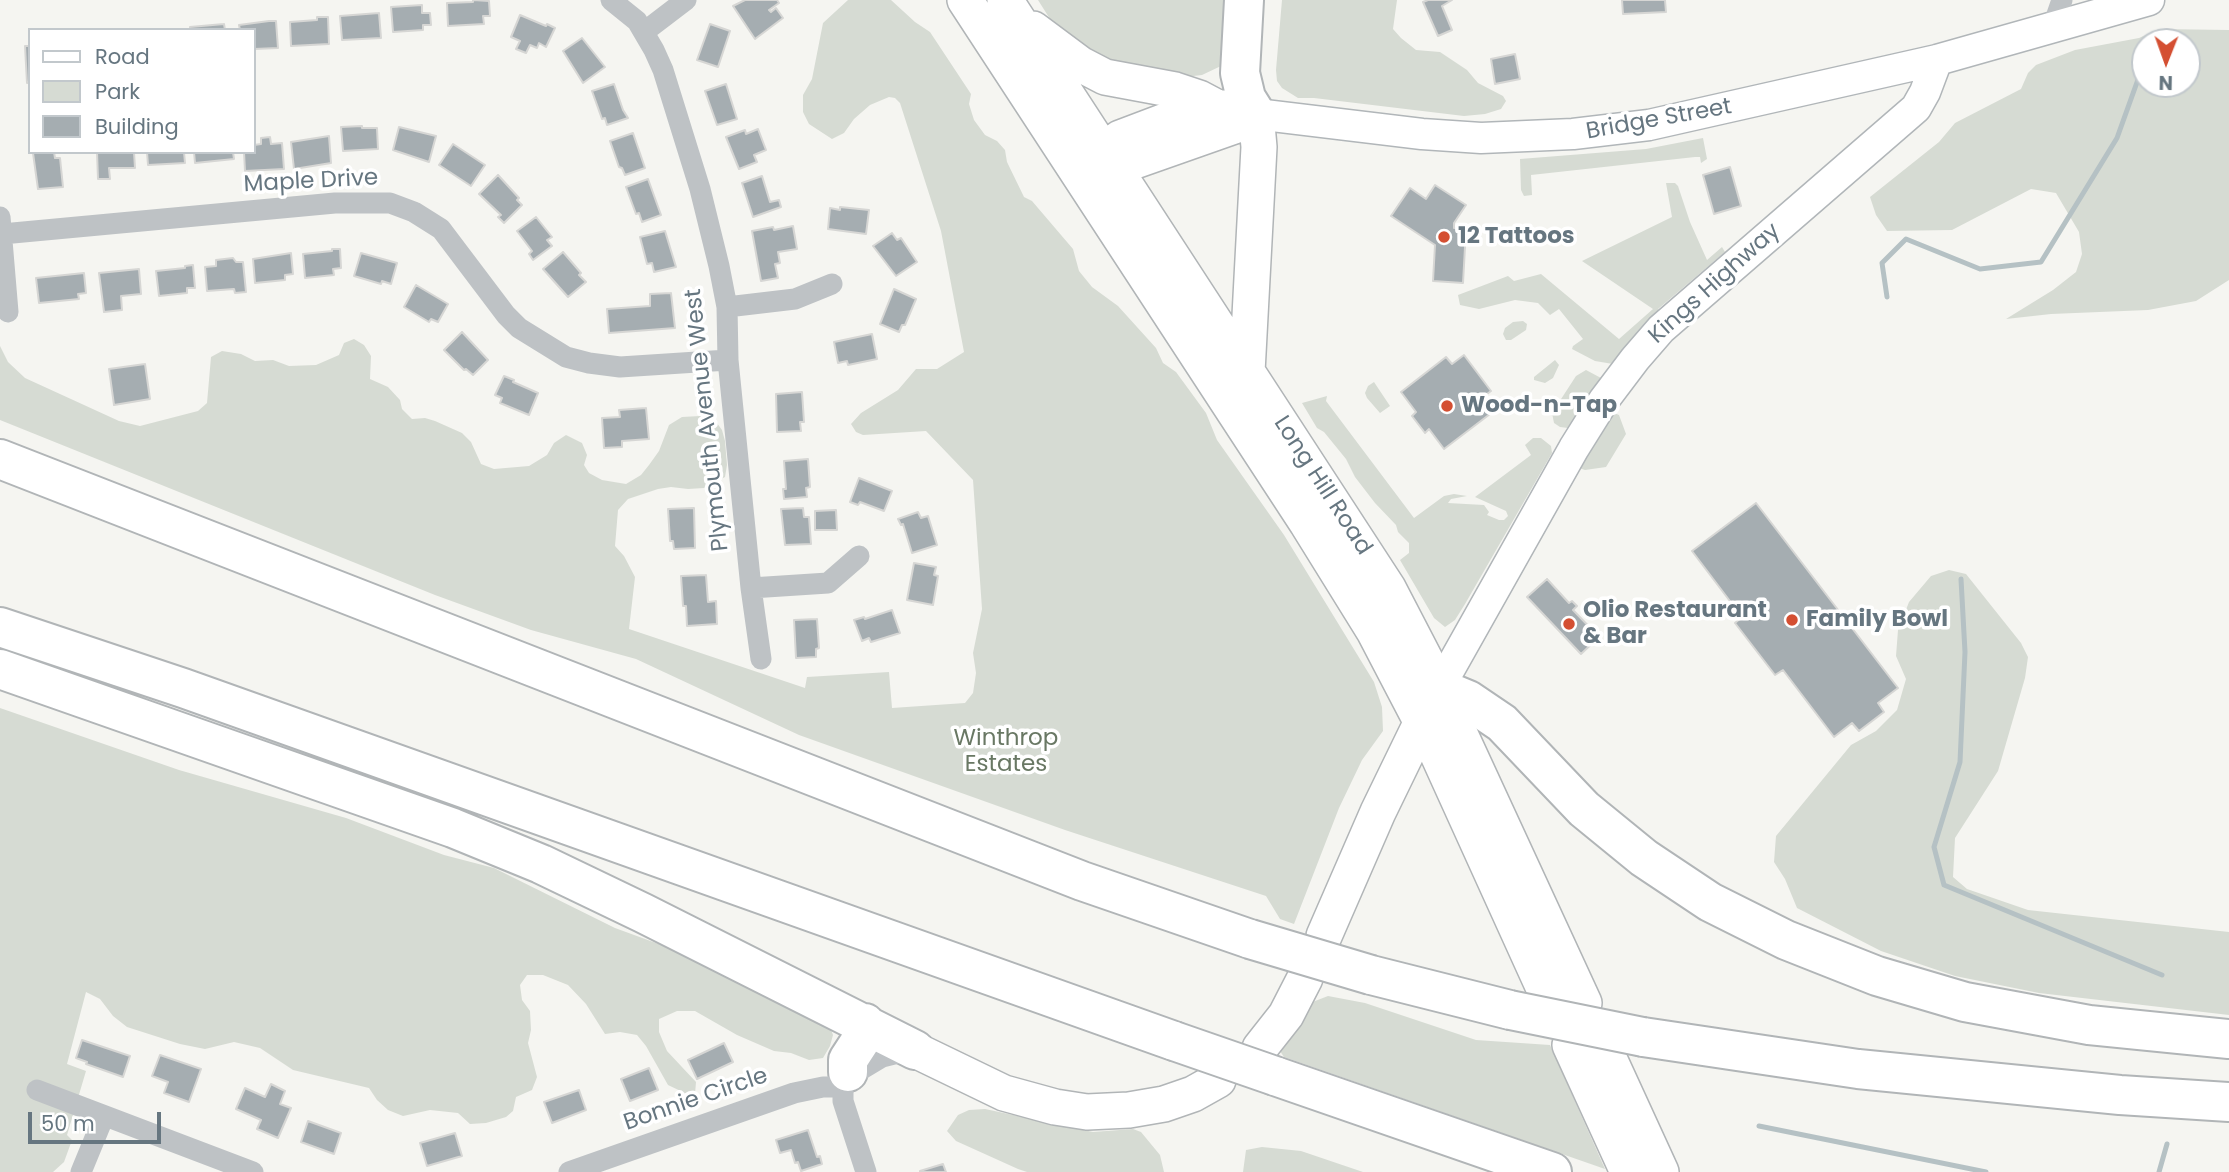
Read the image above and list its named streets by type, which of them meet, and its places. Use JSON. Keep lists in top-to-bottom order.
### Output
{
  "streets": {
    "highway": ["Bridge Street", "Long Hill Road"],
    "main road": ["Kings Highway"],
    "street": ["Maple Drive", "Plymouth Avenue West", "Bonnie Circle"]
  },
  "crossings": [
    ["Bridge Street", "Kings Highway"],
    ["Bridge Street", "Long Hill Road"],
    ["Maple Drive", "Plymouth Avenue West"],
    ["Kings Highway", "Long Hill Road"]
  ],
  "parks": ["Winthrop Estates"],
  "places": [
    "12 Tattoos",
    "Wood-n-Tap",
    "Family Bowl",
    "Olio Restaurant & Bar"
  ],
  "legend": ["Road", "Park", "Building"],
  "scale_bar": "50 m",
  "north": "bottom"
}
